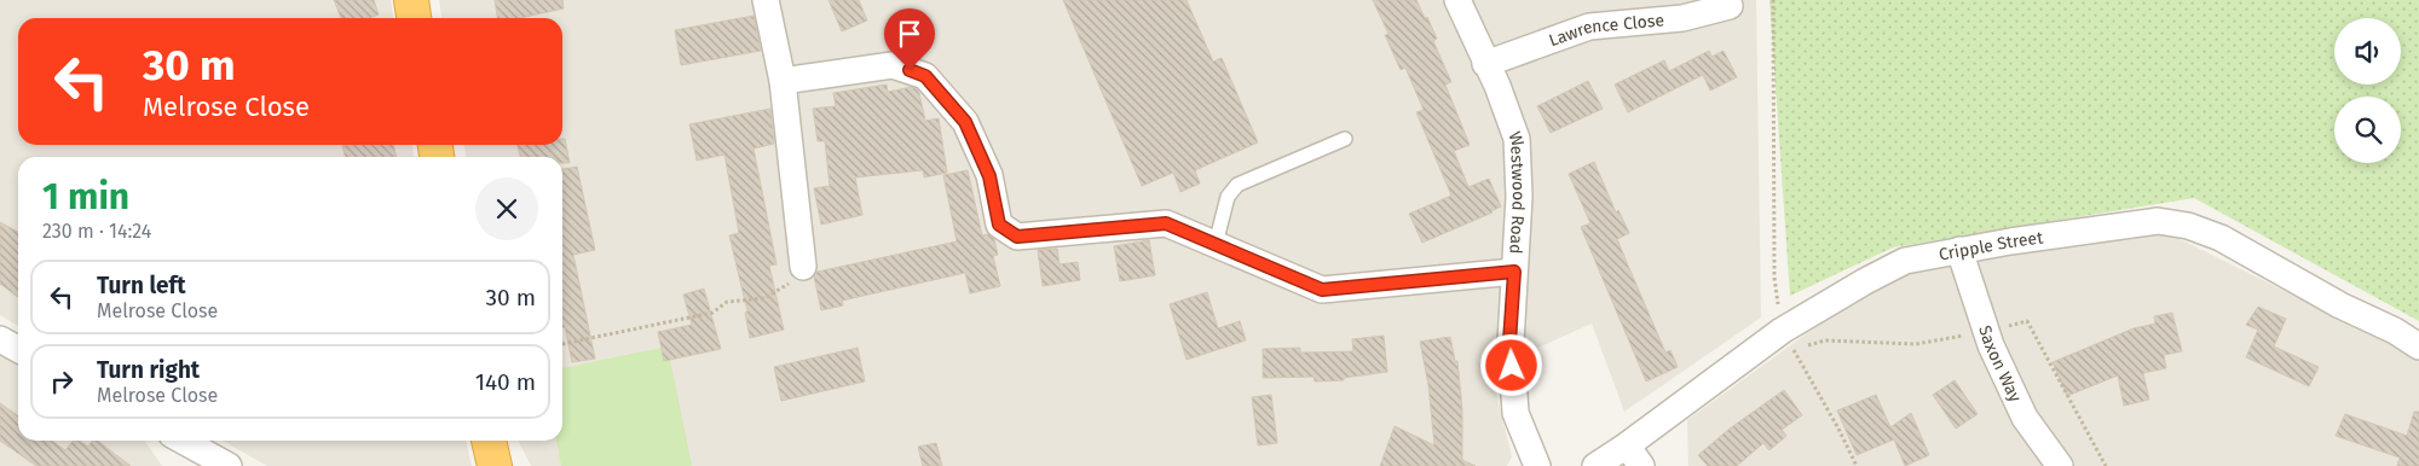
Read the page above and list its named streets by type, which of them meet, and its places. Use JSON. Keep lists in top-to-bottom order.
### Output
{
  "streets": {
    "street": [
      "Lawrence Close",
      "Westwood Road",
      "Cripple Street",
      "Saxon Way"
    ]
  },
  "crossings": [
    ["Lawrence Close", "Westwood Road"],
    ["Cripple Street", "Saxon Way"]
  ],
  "page": {
    "turn": ["30 m", "Melrose Close"],
    "heading": ["1 min", "230 m · 14:24"],
    "list": [
      {
        "name": "Turn left",
        "note": "Melrose Close",
        "value": "30 m"
      },
      {
        "name": "Turn right",
        "note": "Melrose Close",
        "value": "140 m"
      }
    ]
  }
}
